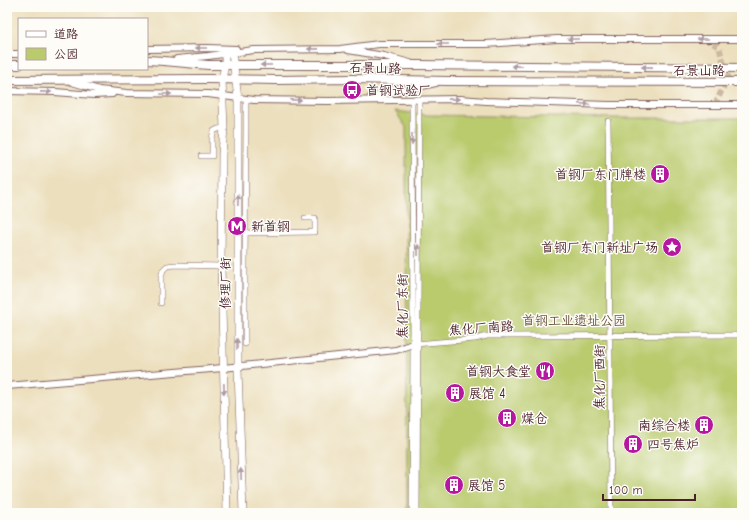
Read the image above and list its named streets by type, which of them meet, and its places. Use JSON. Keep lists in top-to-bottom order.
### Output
{
  "streets": {
    "main road": ["石景山路", "修理厂街"],
    "street": ["焦化厂东街", "焦化厂南路", "焦化厂西街"]
  },
  "crossings": [
    ["石景山路", "修理厂街"],
    ["焦化厂东街", "焦化厂南路"],
    ["焦化厂南路", "焦化厂西街"]
  ],
  "parks": ["首钢工业遗址公园"],
  "places": {
    "bus stop": ["首钢试验厂"],
    "building": [
      "首钢厂东门牌楼",
      "展馆 4",
      "煤仓",
      "南综合楼",
      "四号焦炉",
      "展馆 5"
    ],
    "metro station": ["新首钢"],
    "place": ["首钢厂东门新址广场"],
    "restaurant": ["首钢大食堂"]
  },
  "legend": ["道路", "公园"],
  "scale_bar": "100 m"
}
